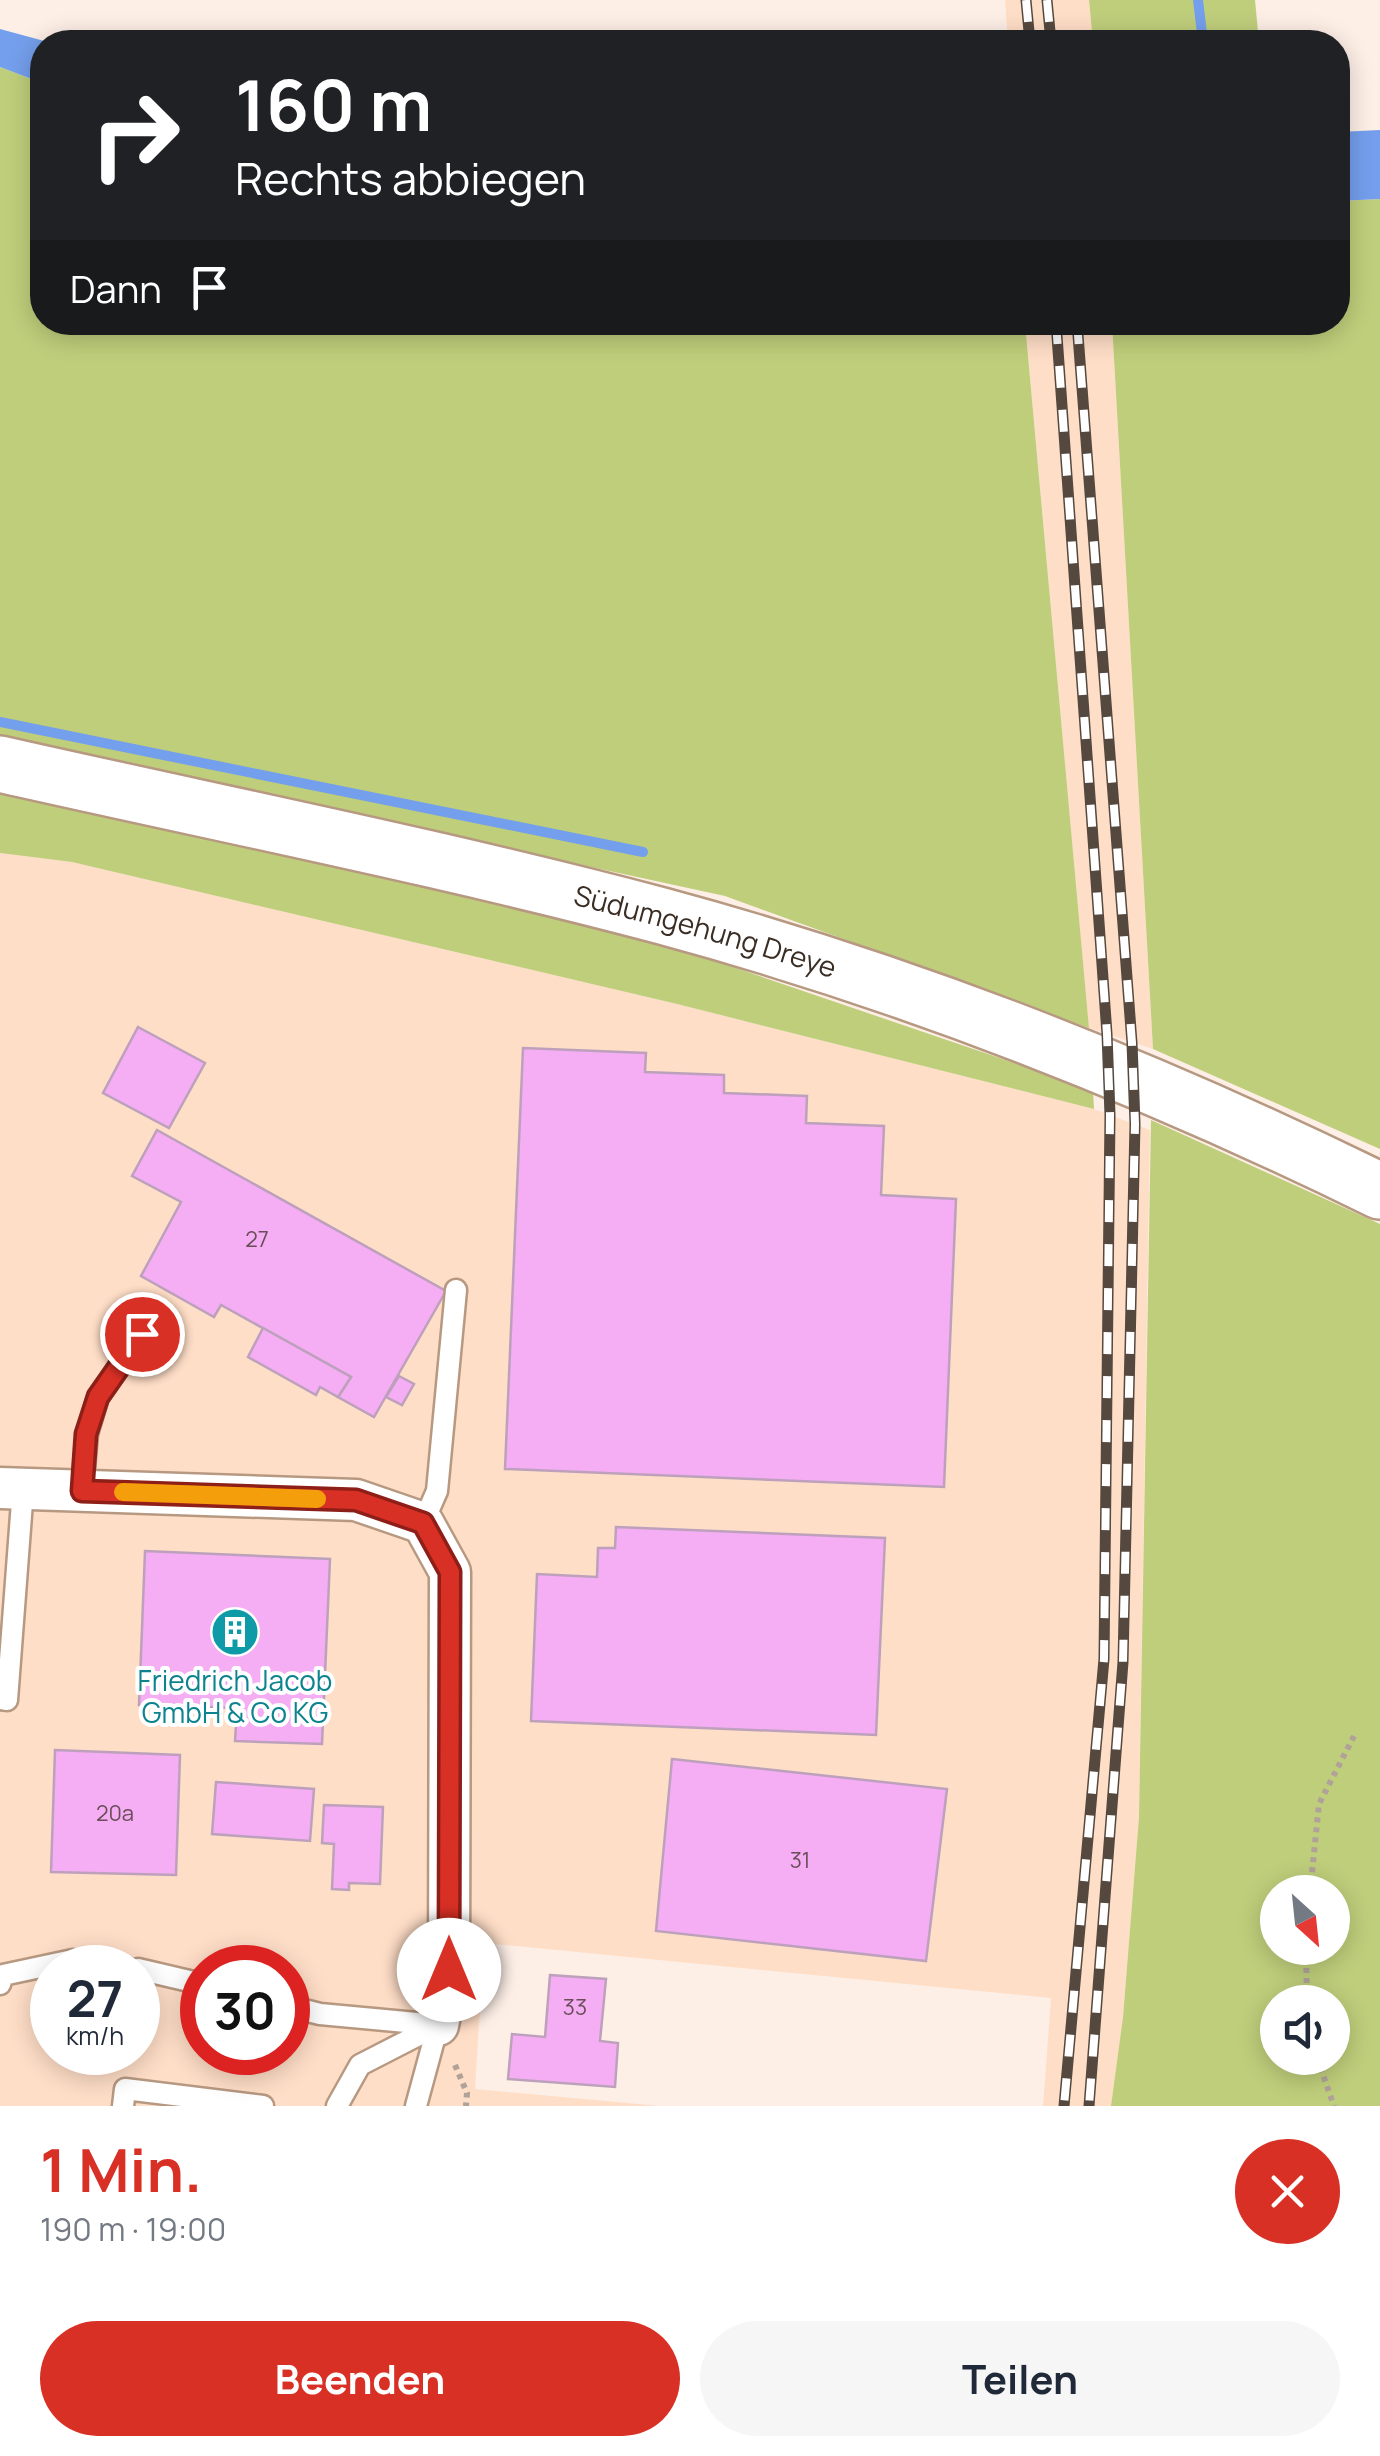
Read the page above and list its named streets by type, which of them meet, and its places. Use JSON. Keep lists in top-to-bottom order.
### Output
{
  "streets": {
    "main road": ["Südumgehung Dreye"]
  },
  "places": {
    "building": ["Friedrich Jacob GmbH & Co KG"]
  },
  "house_numbers": [
    "27",
    "20a",
    "31",
    "33"
  ],
  "north": "bottom right",
  "page": {
    "turn": ["160 m", "Rechts abbiegen"],
    "then": "Dann",
    "speed": "27 km/h",
    "limit": "30",
    "heading": ["1 Min.", "190 m · 19:00"],
    "buttons": ["Beenden", "Teilen"]
  }
}
